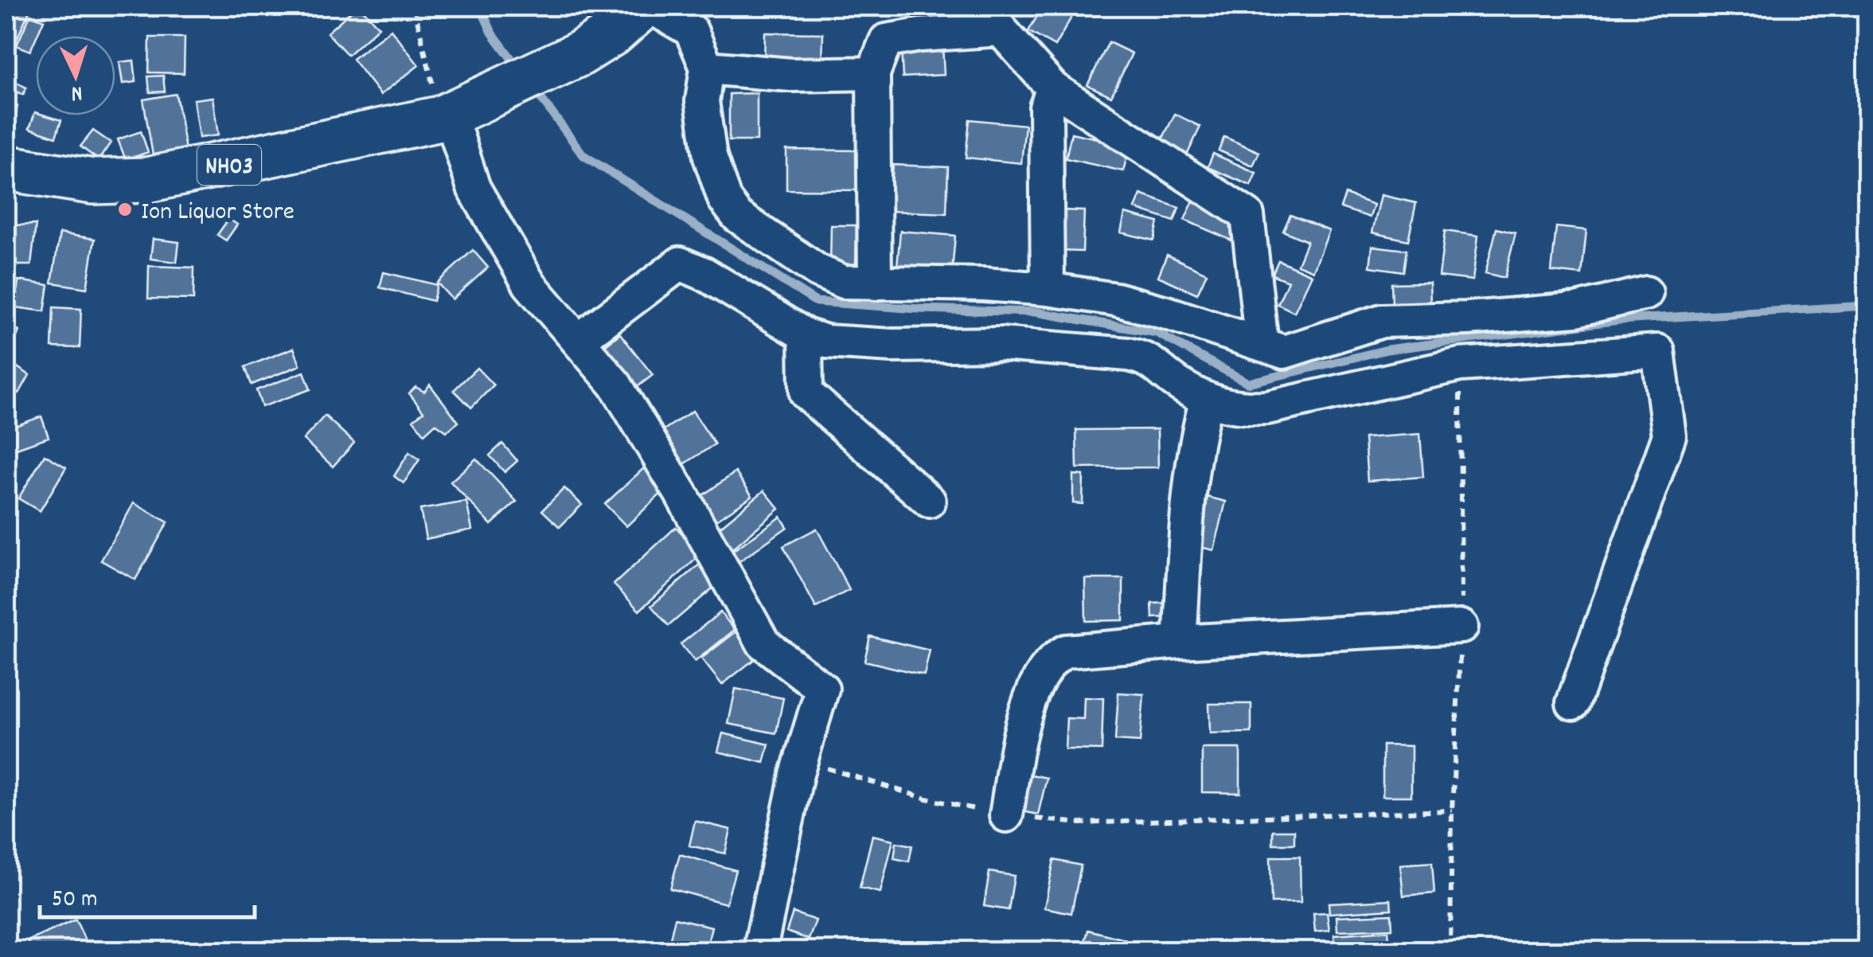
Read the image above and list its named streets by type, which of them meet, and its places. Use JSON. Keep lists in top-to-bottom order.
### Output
{
  "streets": {
    "main road": ["NH03"]
  },
  "places": ["Ion Liquor Store"],
  "scale_bar": "50 m",
  "north": "bottom"
}
